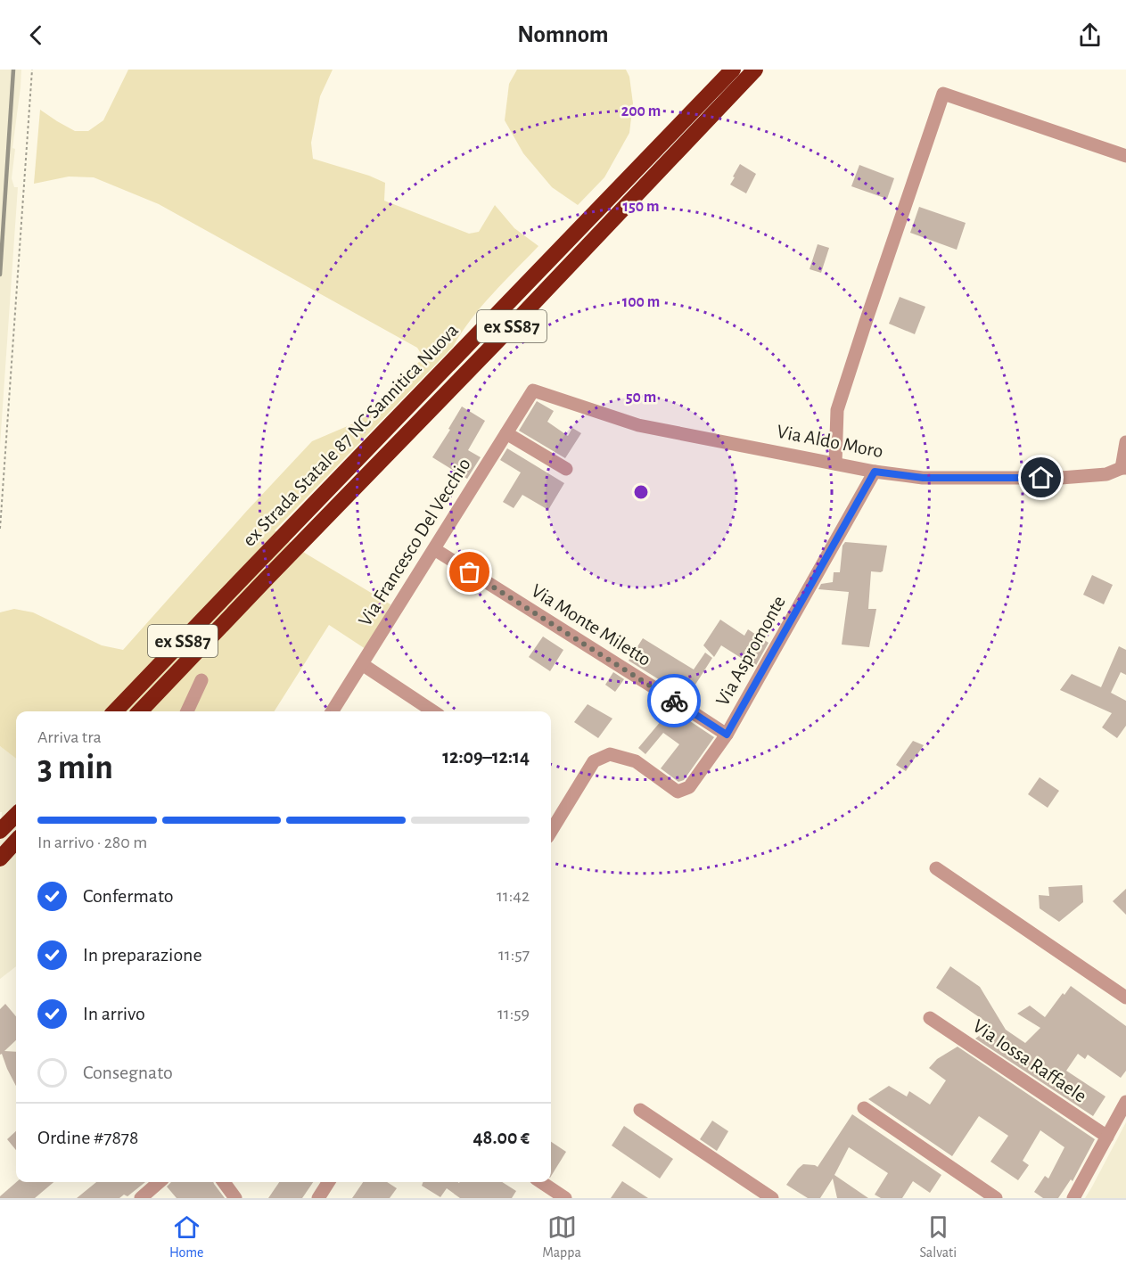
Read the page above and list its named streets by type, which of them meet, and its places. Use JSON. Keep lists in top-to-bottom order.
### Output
{
  "streets": {
    "highway": ["ex SS87", "ex Strada Statale 87 NC Sannitica Nuova"],
    "street": [
      "Via Aldo Moro",
      "Via Francesco Del Vecchio",
      "Via Monte Miletto",
      "Via Aspromonte",
      "Via Iossa Raffaele"
    ]
  },
  "crossings": [
    ["Via Aldo Moro", "Via Francesco Del Vecchio"],
    ["Via Aldo Moro", "Via Aspromonte"],
    ["Via Francesco Del Vecchio", "Via Monte Miletto"],
    ["Via Monte Miletto", "Via Aspromonte"]
  ],
  "page": {
    "header": "Nomnom",
    "heading": ["3 min", "Arriva tra", "12:09–12:14"],
    "panel": ["Ordine #7878", "48.00 €"],
    "bar": "In arrivo · 280 m",
    "list": [
      ["Confermato", "11:42"],
      ["In preparazione", "11:57"],
      ["In arrivo", "11:59"],
      "Consegnato"
    ],
    "tabs": ["Home", "Mappa", "Salvati"]
  },
  "rings": [
    "200 m",
    "150 m",
    "100 m",
    "50 m"
  ]
}
